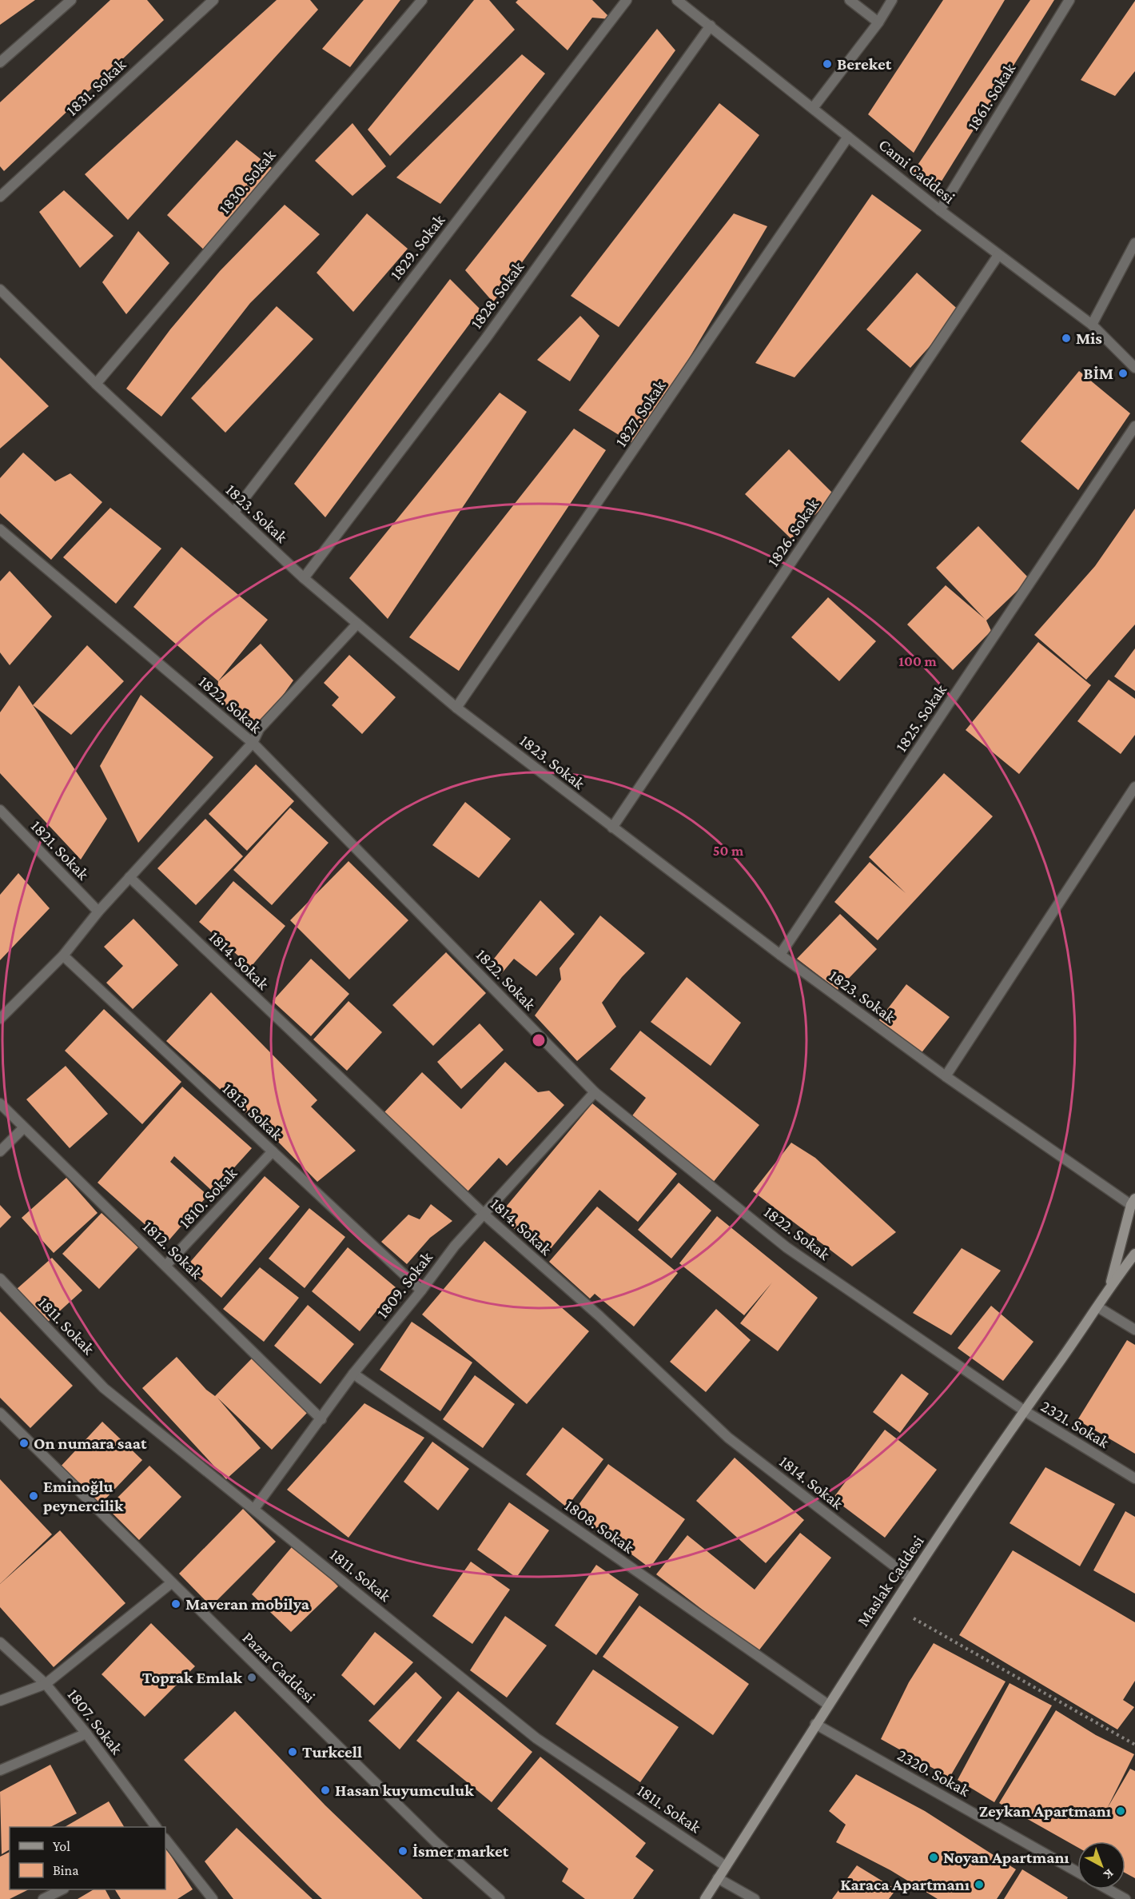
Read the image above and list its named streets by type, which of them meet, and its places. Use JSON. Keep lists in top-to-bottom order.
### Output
{
  "streets": {
    "main road": ["Maslak Caddesi"],
    "street": [
      "1831. Sokak",
      "1861. Sokak",
      "Cami Caddesi",
      "1830. Sokak",
      "1829. Sokak",
      "1828. Sokak",
      "1827. Sokak",
      "1823. Sokak",
      "1826. Sokak",
      "1822. Sokak",
      "1825. Sokak",
      "1821. Sokak",
      "1814. Sokak",
      "1813. Sokak",
      "1810. Sokak",
      "1812. Sokak",
      "1809. Sokak",
      "1811. Sokak",
      "2321. Sokak",
      "1808. Sokak",
      "Pazar Caddesi",
      "1807. Sokak",
      "2320. Sokak"
    ]
  },
  "crossings": [
    ["1861. Sokak", "Cami Caddesi"],
    ["Cami Caddesi", "1828. Sokak"],
    ["Cami Caddesi", "1827. Sokak"],
    ["Cami Caddesi", "1826. Sokak"],
    ["1830. Sokak", "1823. Sokak"],
    ["1829. Sokak", "1823. Sokak"],
    ["1828. Sokak", "1823. Sokak"],
    ["1827. Sokak", "1823. Sokak"],
    ["1823. Sokak", "1826. Sokak"],
    ["1823. Sokak", "1825. Sokak"],
    ["1823. Sokak", "Maslak Caddesi"],
    ["1822. Sokak", "1809. Sokak"],
    ["1822. Sokak", "2321. Sokak"],
    ["1822. Sokak", "Maslak Caddesi"],
    ["1814. Sokak", "1809. Sokak"],
    ["1814. Sokak", "Maslak Caddesi"],
    ["1813. Sokak", "1810. Sokak"],
    ["1813. Sokak", "1809. Sokak"],
    ["1810. Sokak", "1812. Sokak"],
    ["1812. Sokak", "1809. Sokak"],
    ["1809. Sokak", "1811. Sokak"],
    ["1809. Sokak", "1808. Sokak"],
    ["1811. Sokak", "Maslak Caddesi"],
    ["2321. Sokak", "Maslak Caddesi"],
    ["1808. Sokak", "Maslak Caddesi"],
    ["Maslak Caddesi", "2320. Sokak"]
  ],
  "places": [
    "Bereket",
    "Mis",
    "BİM",
    "On numara saat",
    "Eminoğlu peynercilik",
    "Maveran mobilya",
    "Toprak Emlak",
    "Turkcell",
    "Hasan kuyumculuk",
    "Zeykan Apartmanı",
    "İsmer market",
    "Noyan Apartmanı",
    "Karaca Apartmanı"
  ],
  "legend": ["Yol", "Bina"],
  "north": "bottom right",
  "rings": ["100 m", "50 m"]
}
